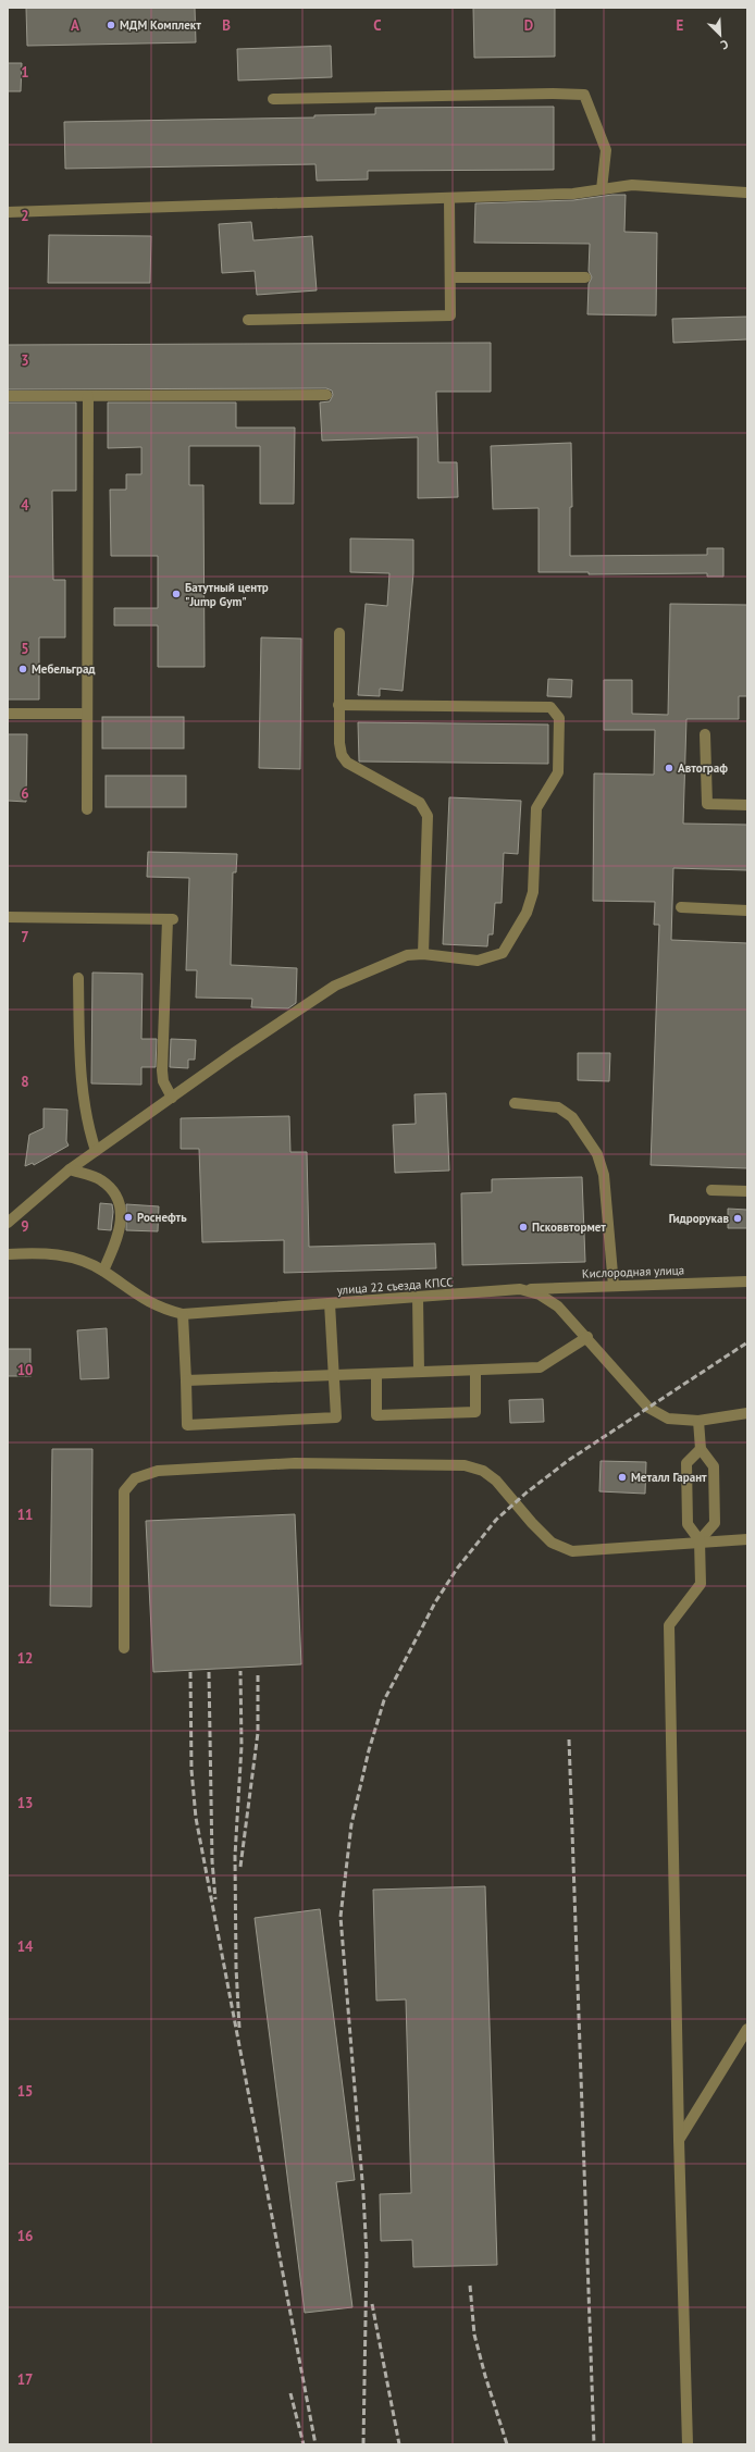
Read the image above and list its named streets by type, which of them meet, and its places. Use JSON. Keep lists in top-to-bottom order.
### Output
{
  "streets": {
    "street": ["Кислородная улица", "улица 22 съезда КПСС"]
  },
  "crossings": [
    ["Кислородная улица", "улица 22 съезда КПСС"]
  ],
  "places": [
    "МДМ Комплект",
    "Батутный центр \"Jump Gym\"",
    "Мебельград",
    "Автограф",
    "Роснефть",
    "Гидрорукав",
    "Псковвтормет",
    "Металл Гарант"
  ],
  "north": "bottom right",
  "grid": {
    "columns": [
      "A",
      "B",
      "C",
      "D",
      "E"
    ],
    "rows": [
      "1",
      "2",
      "3",
      "4",
      "5",
      "6",
      "7",
      "8",
      "9",
      "10",
      "11",
      "12",
      "13",
      "14",
      "15",
      "16",
      "17"
    ]
  }
}
